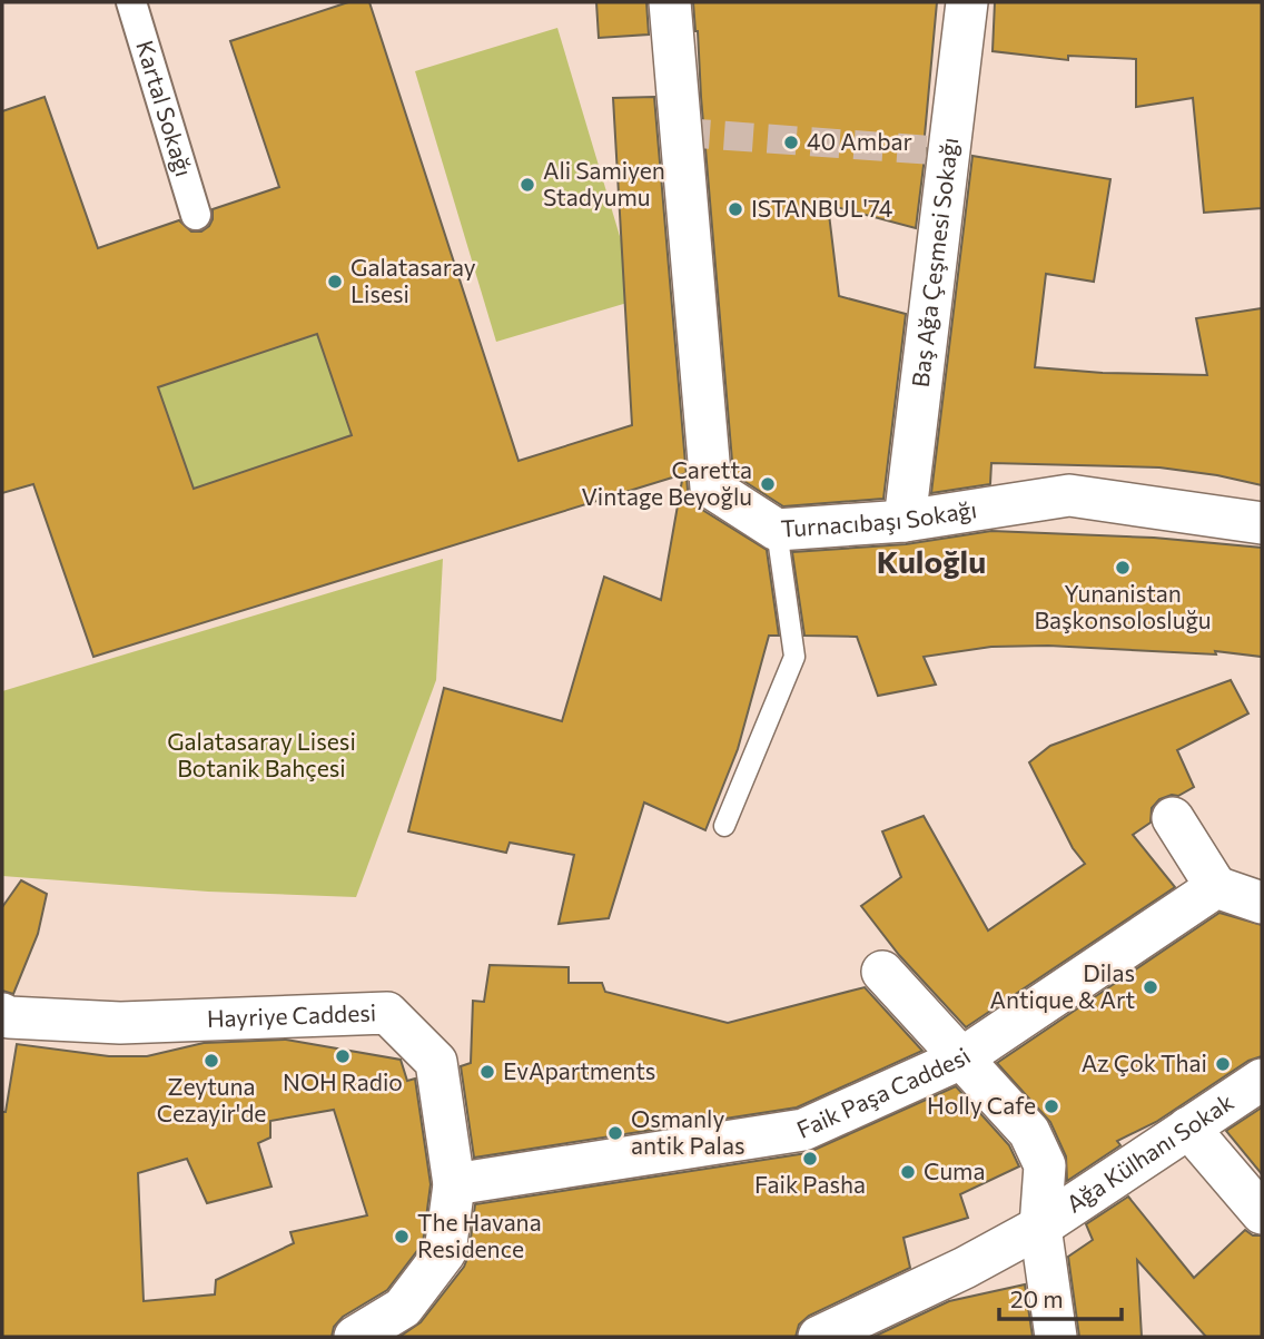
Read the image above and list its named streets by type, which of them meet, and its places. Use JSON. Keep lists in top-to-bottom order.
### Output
{
  "streets": {
    "street": [
      "Kartal Sokağı",
      "Baş Ağa Çeşmesi Sokağı",
      "Turnacıbaşı Sokağı",
      "Hayriye Caddesi",
      "Faik Paşa Caddesi",
      "Ağa Külhanı Sokak"
    ]
  },
  "crossings": [
    ["Baş Ağa Çeşmesi Sokağı", "Turnacıbaşı Sokağı"],
    ["Hayriye Caddesi", "Faik Paşa Caddesi"]
  ],
  "districts": ["Kuloğlu"],
  "parks": ["Galatasaray Lisesi Botanik Bahçesi"],
  "places": [
    "40 Ambar",
    "Ali Samiyen Stadyumu",
    "ISTANBUL'74",
    "Galatasaray Lisesi",
    "Caretta Vintage Beyoğlu",
    "Yunanistan Başkonsolosluğu",
    "Dilas Antique & Art",
    "NOH Radio",
    "Zeytuna Cezayir'de",
    "Az Çok Thai",
    "EvApartments",
    "Holly Cafe",
    "Osmanly antik Palas",
    "Faik Pasha",
    "Cuma",
    "The Havana Residence"
  ],
  "scale_bar": "20 m"
}
